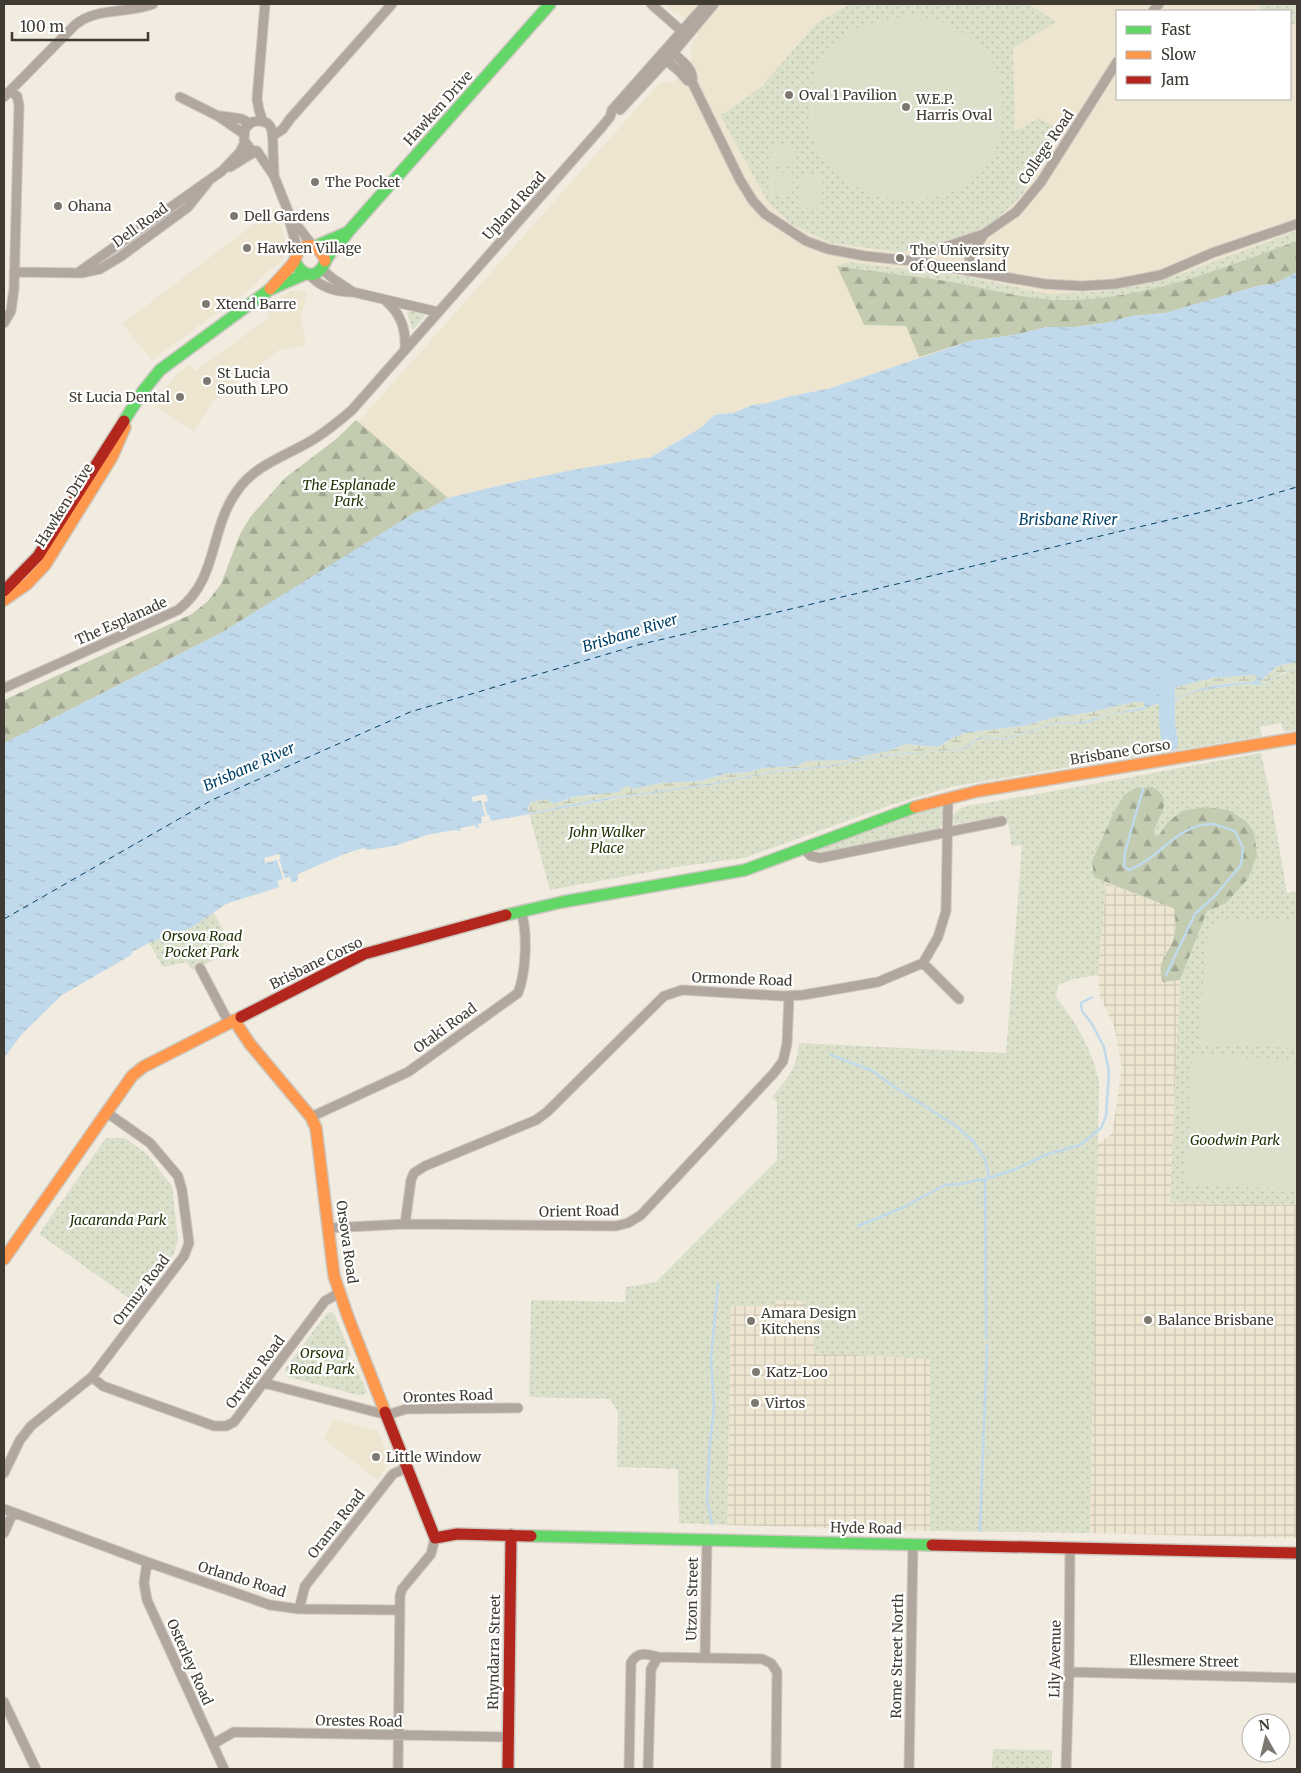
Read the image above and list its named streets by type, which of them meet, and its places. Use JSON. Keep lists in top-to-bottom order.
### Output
{
  "streets": {
    "street": [
      "Hawken Drive",
      "College Road",
      "Upland Road",
      "Dell Road",
      "The Esplanade",
      "Brisbane Corso",
      "Ormonde Road",
      "Otaki Road",
      "Orient Road",
      "Orsova Road",
      "Ormuz Road",
      "Orvieto Road",
      "Orontes Road",
      "Orama Road",
      "Hyde Road",
      "Orlando Road",
      "Utzon Street",
      "Rhyndarra Street",
      "Rome Street North",
      "Lily Avenue",
      "Ellesmere Street",
      "Osterley Road",
      "Orestes Road"
    ]
  },
  "crossings": [
    ["Upland Road", "The Esplanade"],
    ["Brisbane Corso", "Otaki Road"],
    ["Brisbane Corso", "Orsova Road"],
    ["Brisbane Corso", "Ormuz Road"],
    ["Ormonde Road", "Orient Road"],
    ["Otaki Road", "Orsova Road"],
    ["Orient Road", "Orsova Road"],
    ["Orsova Road", "Orvieto Road"],
    ["Orsova Road", "Orontes Road"],
    ["Orsova Road", "Orama Road"],
    ["Orsova Road", "Hyde Road"],
    ["Ormuz Road", "Orvieto Road"],
    ["Orvieto Road", "Orontes Road"],
    ["Orama Road", "Orlando Road"],
    ["Hyde Road", "Utzon Street"],
    ["Hyde Road", "Rhyndarra Street"],
    ["Hyde Road", "Rome Street North"],
    ["Hyde Road", "Lily Avenue"],
    ["Orlando Road", "Osterley Road"],
    ["Rhyndarra Street", "Orestes Road"],
    ["Lily Avenue", "Ellesmere Street"],
    ["Osterley Road", "Orestes Road"]
  ],
  "water": ["Brisbane River"],
  "parks": [
    "The Esplanade Park",
    "John Walker Place",
    "Orsova Road Pocket Park",
    "Goodwin Park",
    "Jacaranda Park",
    "Orsova Road Park"
  ],
  "places": [
    "Oval 1 Pavilion",
    "W.E.P. Harris Oval",
    "The Pocket",
    "Ohana",
    "Dell Gardens",
    "Hawken Village",
    "The University of Queensland",
    "Xtend Barre",
    "St Lucia South LPO",
    "St Lucia Dental",
    "Balance Brisbane",
    "Amara Design Kitchens",
    "Katz-Loo",
    "Virtos",
    "Little Window"
  ],
  "legend": ["Fast", "Slow", "Jam"],
  "scale_bar": "100 m",
  "north": "top"
}
